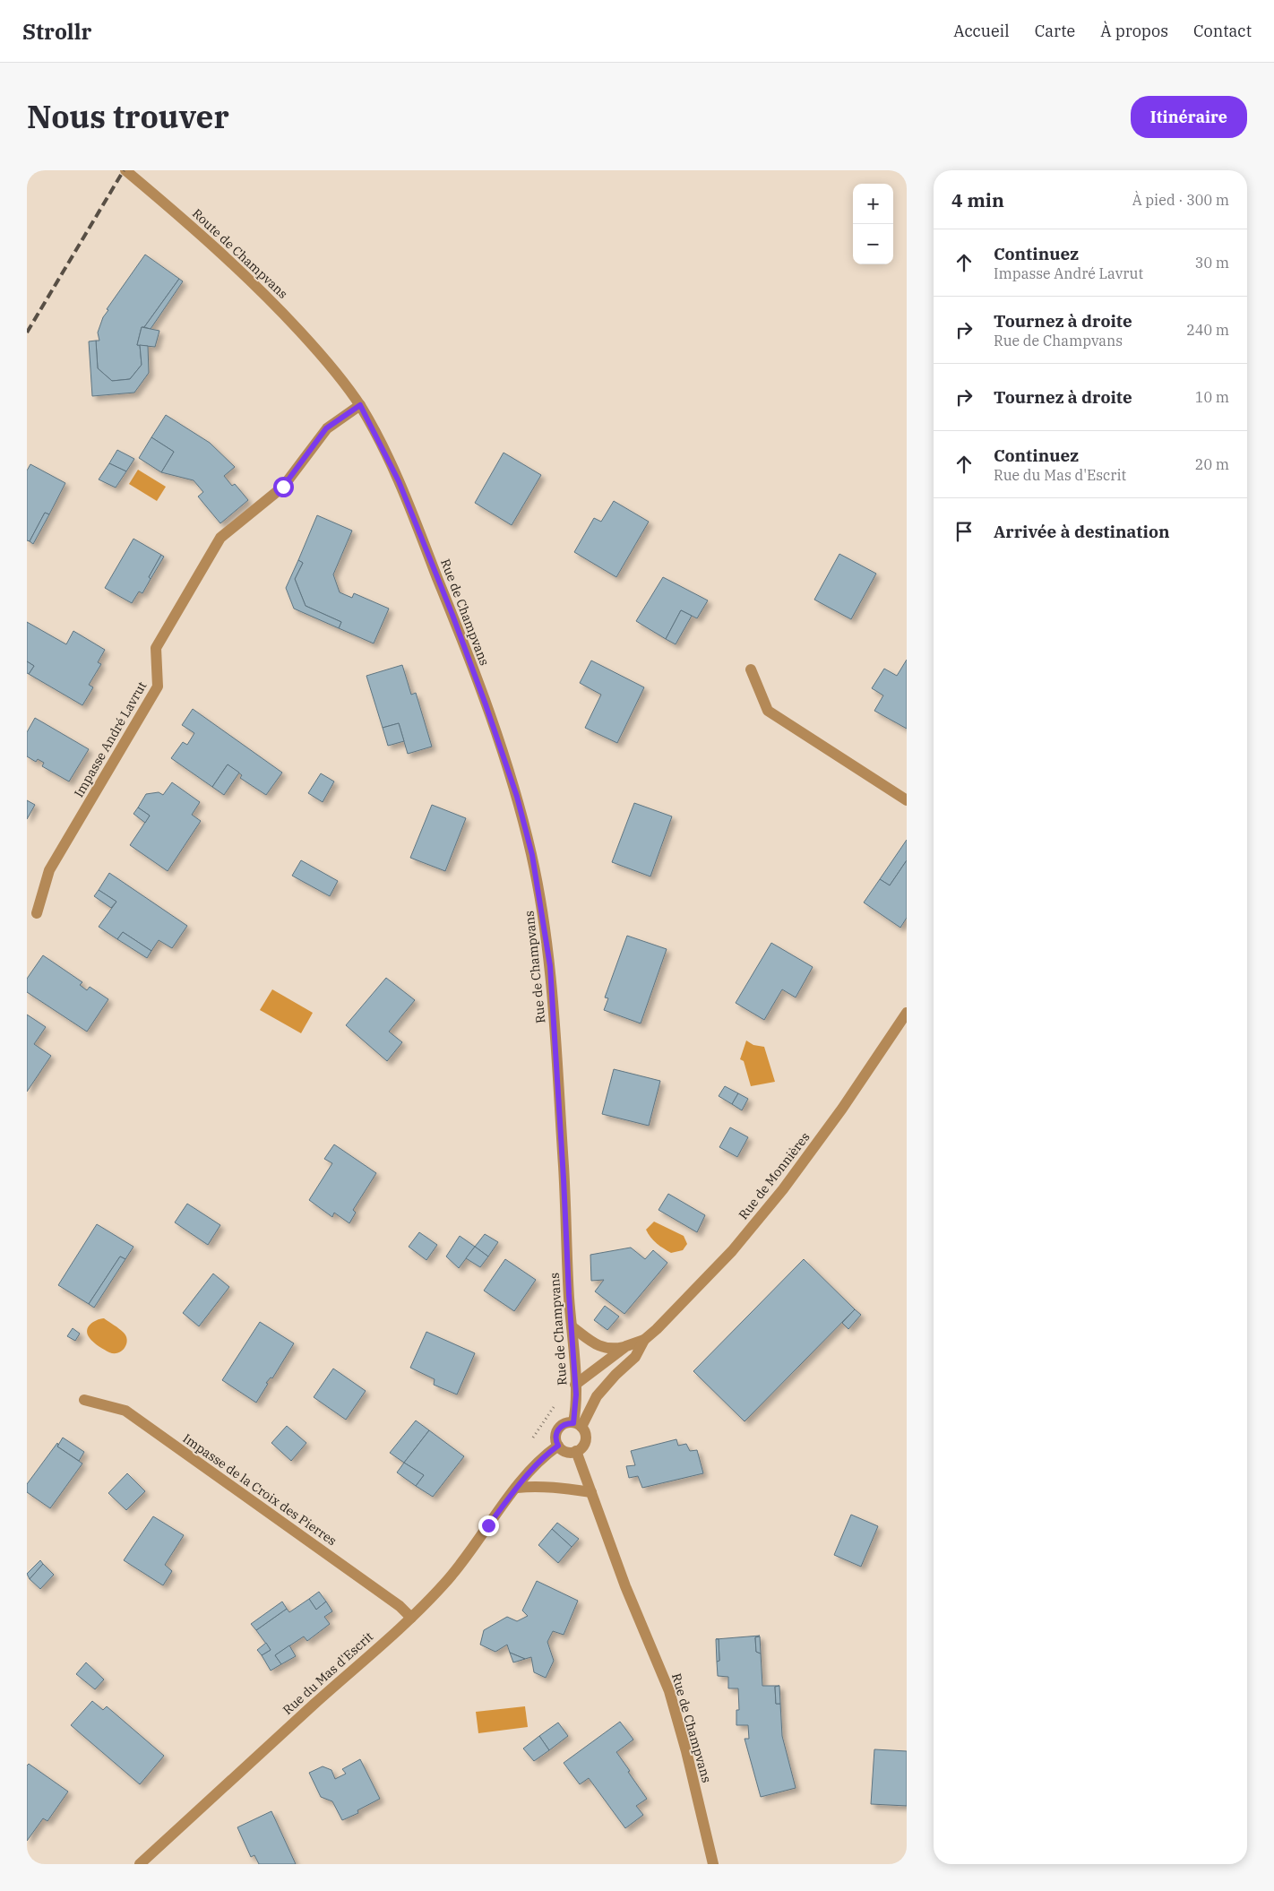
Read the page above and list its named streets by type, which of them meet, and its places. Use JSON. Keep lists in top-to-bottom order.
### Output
{
  "streets": {
    "street": [
      "Route de Champvans",
      "Rue de Champvans",
      "Impasse André Lavrut",
      "Rue de Monnières",
      "Impasse de la Croix des Pierres",
      "Rue du Mas d'Escrit"
    ]
  },
  "crossings": [
    ["Route de Champvans", "Rue de Champvans"],
    ["Rue de Champvans", "Impasse André Lavrut"],
    ["Rue de Champvans", "Rue de Monnières"],
    ["Rue de Champvans", "Rue du Mas d'Escrit"],
    ["Rue de Monnières", "Rue du Mas d'Escrit"],
    ["Impasse de la Croix des Pierres", "Rue du Mas d'Escrit"]
  ],
  "page": {
    "header": "Strollr",
    "nav": [
      "Accueil",
      "Carte",
      "À propos",
      "Contact"
    ],
    "title": "Nous trouver",
    "buttons": "Itinéraire",
    "heading": ["4 min", "À pied · 300 m"],
    "map_buttons": ["+", "−"],
    "list": [
      ["Continuez", "Impasse André Lavrut", "30 m"],
      ["Tournez à droite", "Rue de Champvans", "240 m"],
      ["Tournez à droite", "10 m"],
      ["Continuez", "Rue du Mas d'Escrit", "20 m"],
      "Arrivée à destination"
    ]
  }
}
